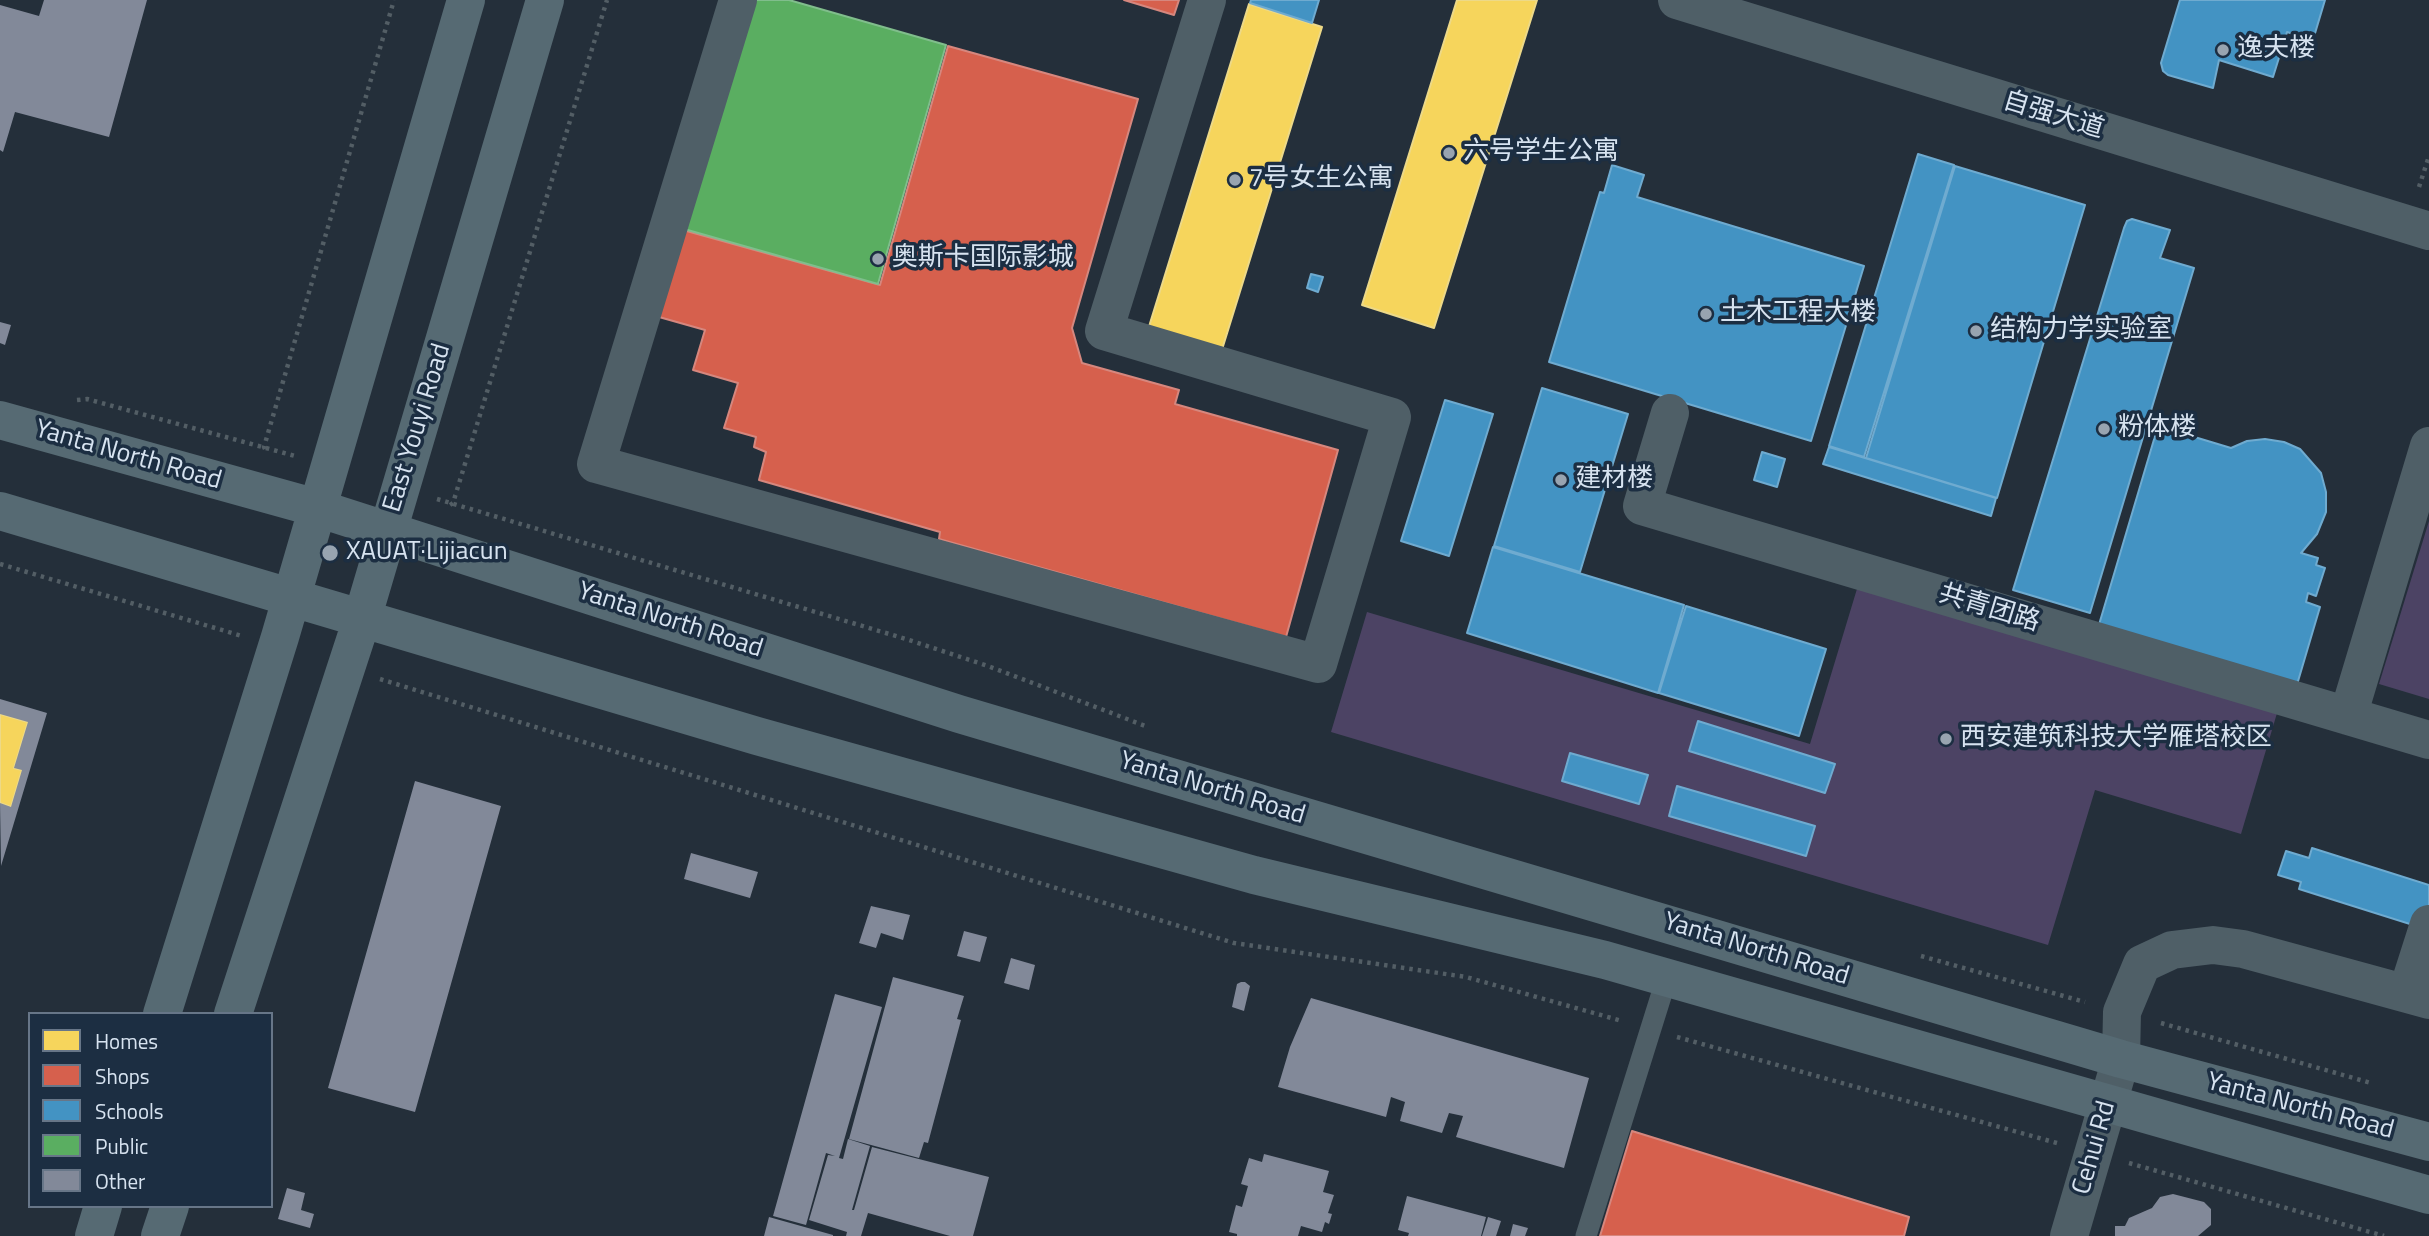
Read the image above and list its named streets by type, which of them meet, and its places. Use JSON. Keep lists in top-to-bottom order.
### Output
{
  "streets": {
    "main road": ["East Youyi Road", "Yanta North Road"],
    "street": ["自强大道", "共青团路", "Cehui Rd"]
  },
  "crossings": [
    ["East Youyi Road", "Yanta North Road"],
    ["Yanta North Road", "Cehui Rd"]
  ],
  "places": [
    "逸夫楼",
    "六号学生公寓",
    "7号女生公寓",
    "奥斯卡国际影城",
    "土木工程大楼",
    "结构力学实验室",
    "粉体楼",
    "建材楼",
    "XAUAT·Lijiacun",
    "西安建筑科技大学雁塔校区"
  ],
  "legend": [
    "Homes",
    "Shops",
    "Schools",
    "Public",
    "Other"
  ]
}
